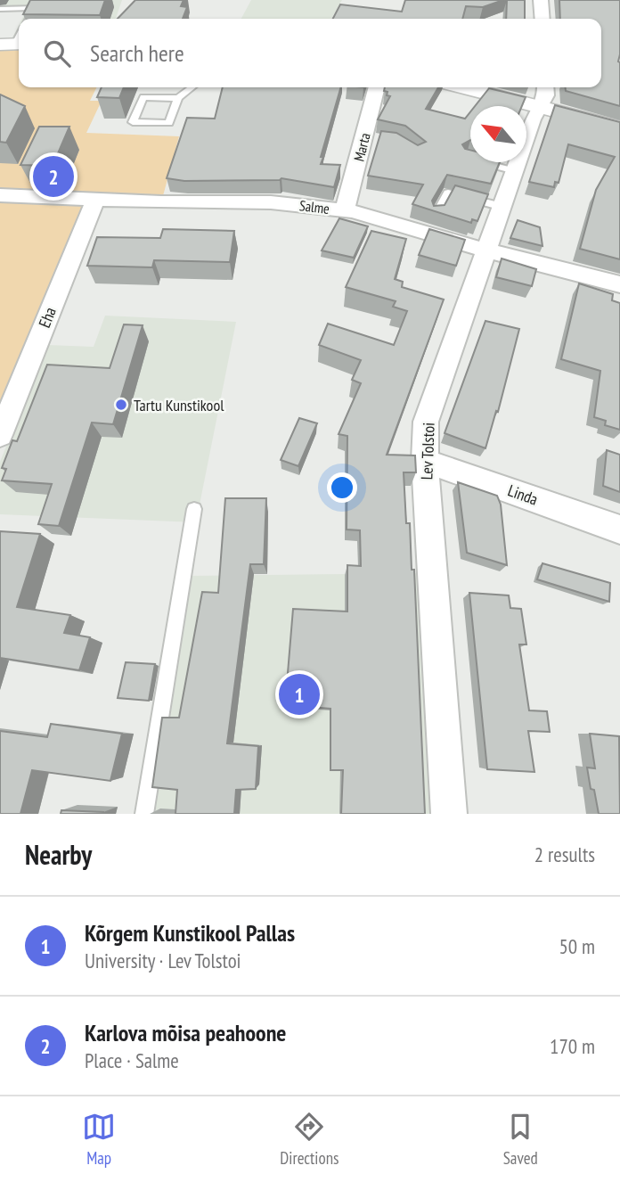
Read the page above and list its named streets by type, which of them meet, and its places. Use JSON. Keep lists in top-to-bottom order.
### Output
{
  "streets": {
    "street": [
      "Marta",
      "Salme",
      "Eha",
      "Lev Tolstoi",
      "Linda"
    ]
  },
  "crossings": [
    ["Marta", "Salme"],
    ["Salme", "Eha"],
    ["Salme", "Lev Tolstoi"],
    ["Lev Tolstoi", "Linda"]
  ],
  "places": ["Tartu Kunstikool"],
  "north": "top left",
  "page": {
    "search": "Search here",
    "pins": ["2", "1"],
    "heading": ["Nearby", "2 results"],
    "list": [
      {
        "mark": "1",
        "name": "Kõrgem Kunstikool Pallas",
        "note": "University · Lev Tolstoi",
        "value": "50 m"
      },
      {
        "mark": "2",
        "name": "Karlova mõisa peahoone",
        "note": "Place · Salme",
        "value": "170 m"
      }
    ],
    "nav": ["Map", "Directions", "Saved"]
  }
}
